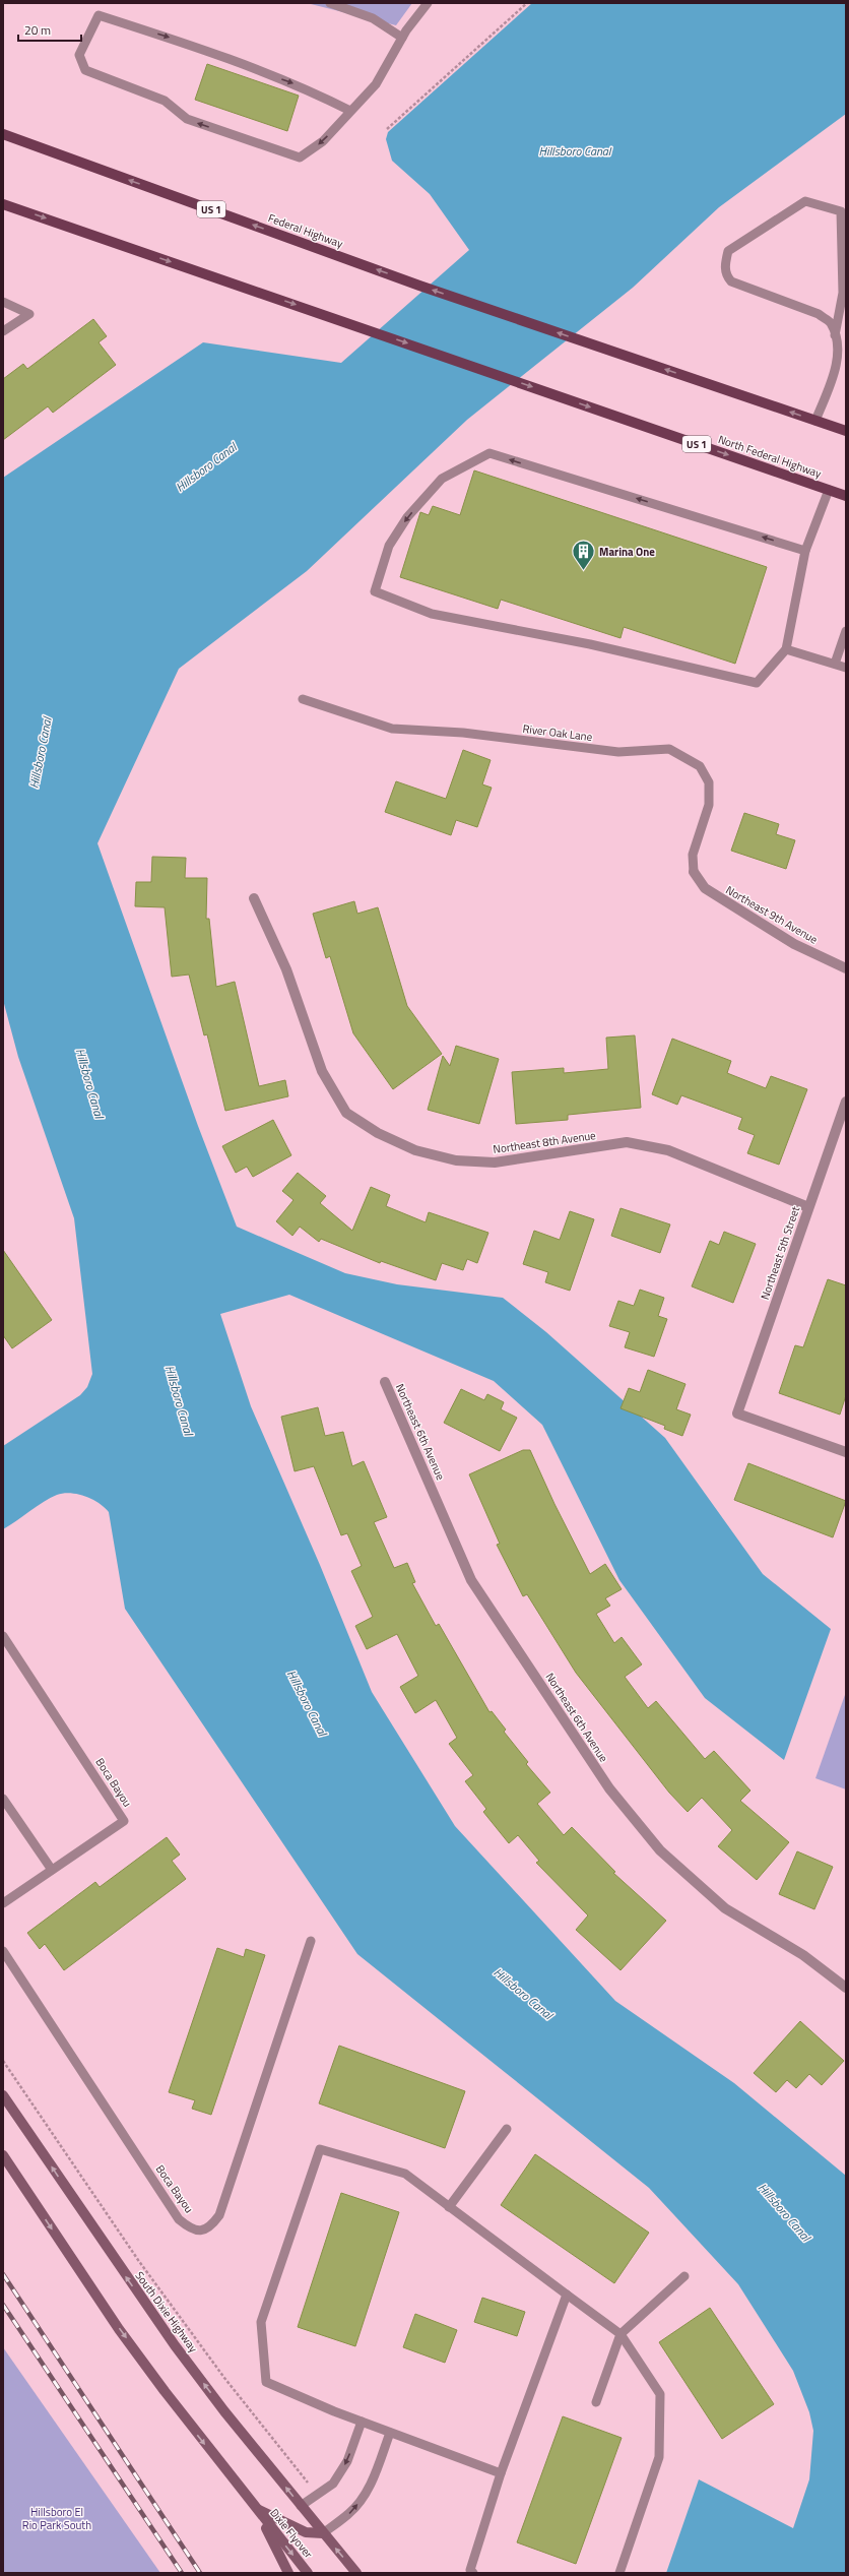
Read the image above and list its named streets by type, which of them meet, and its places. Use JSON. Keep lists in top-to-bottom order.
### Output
{
  "streets": {
    "main road": [
      "US 1",
      "Federal Highway",
      "North Federal Highway",
      "South Dixie Highway",
      "Dixie Flyover"
    ],
    "street": [
      "Northeast 9th Avenue",
      "Northeast 8th Avenue",
      "Northeast 5th Street",
      "Northeast 6th Avenue"
    ],
    "lane": ["River Oak Lane", "Boca Bayou"]
  },
  "crossings": [
    ["US 1", "Federal Highway"],
    ["River Oak Lane", "Northeast 9th Avenue"],
    ["Northeast 8th Avenue", "Northeast 5th Street"]
  ],
  "one_way": ["Federal Highway", "North Federal Highway"],
  "water": ["Hillsboro Canal"],
  "parks": ["Hillsboro El Rio Park South"],
  "places": {
    "building": ["Marina One"]
  },
  "scale_bar": "20 m"
}
